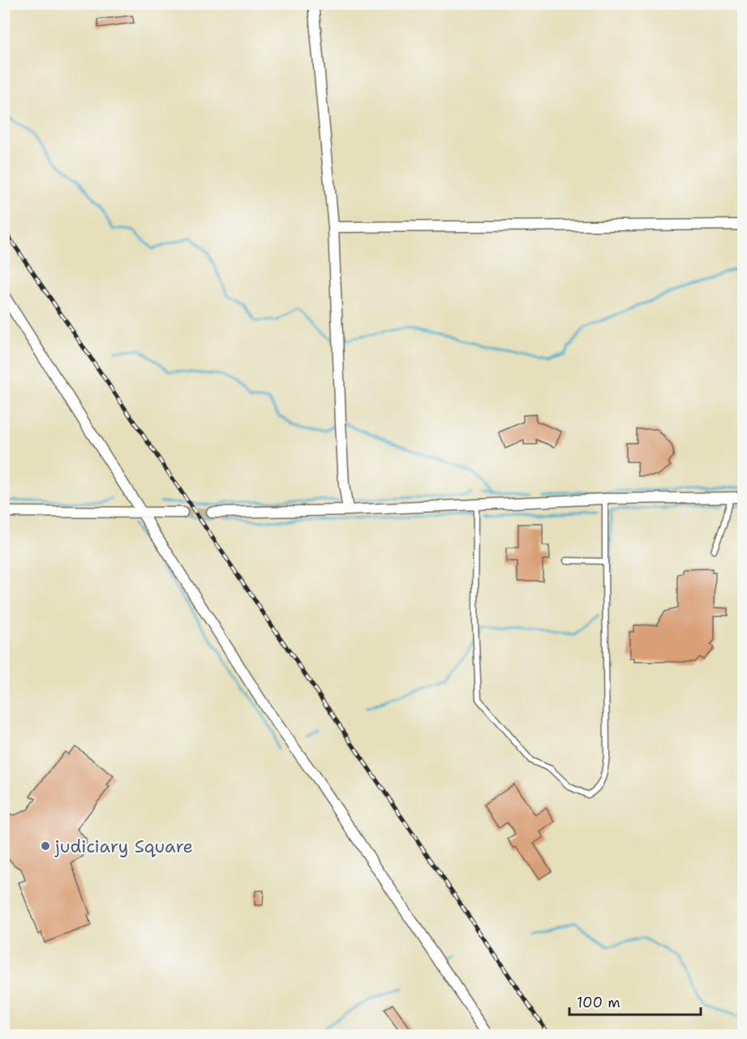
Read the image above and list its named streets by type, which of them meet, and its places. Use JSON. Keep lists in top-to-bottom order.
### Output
{
  "places": ["judiciary Square"],
  "scale_bar": "100 m"
}
